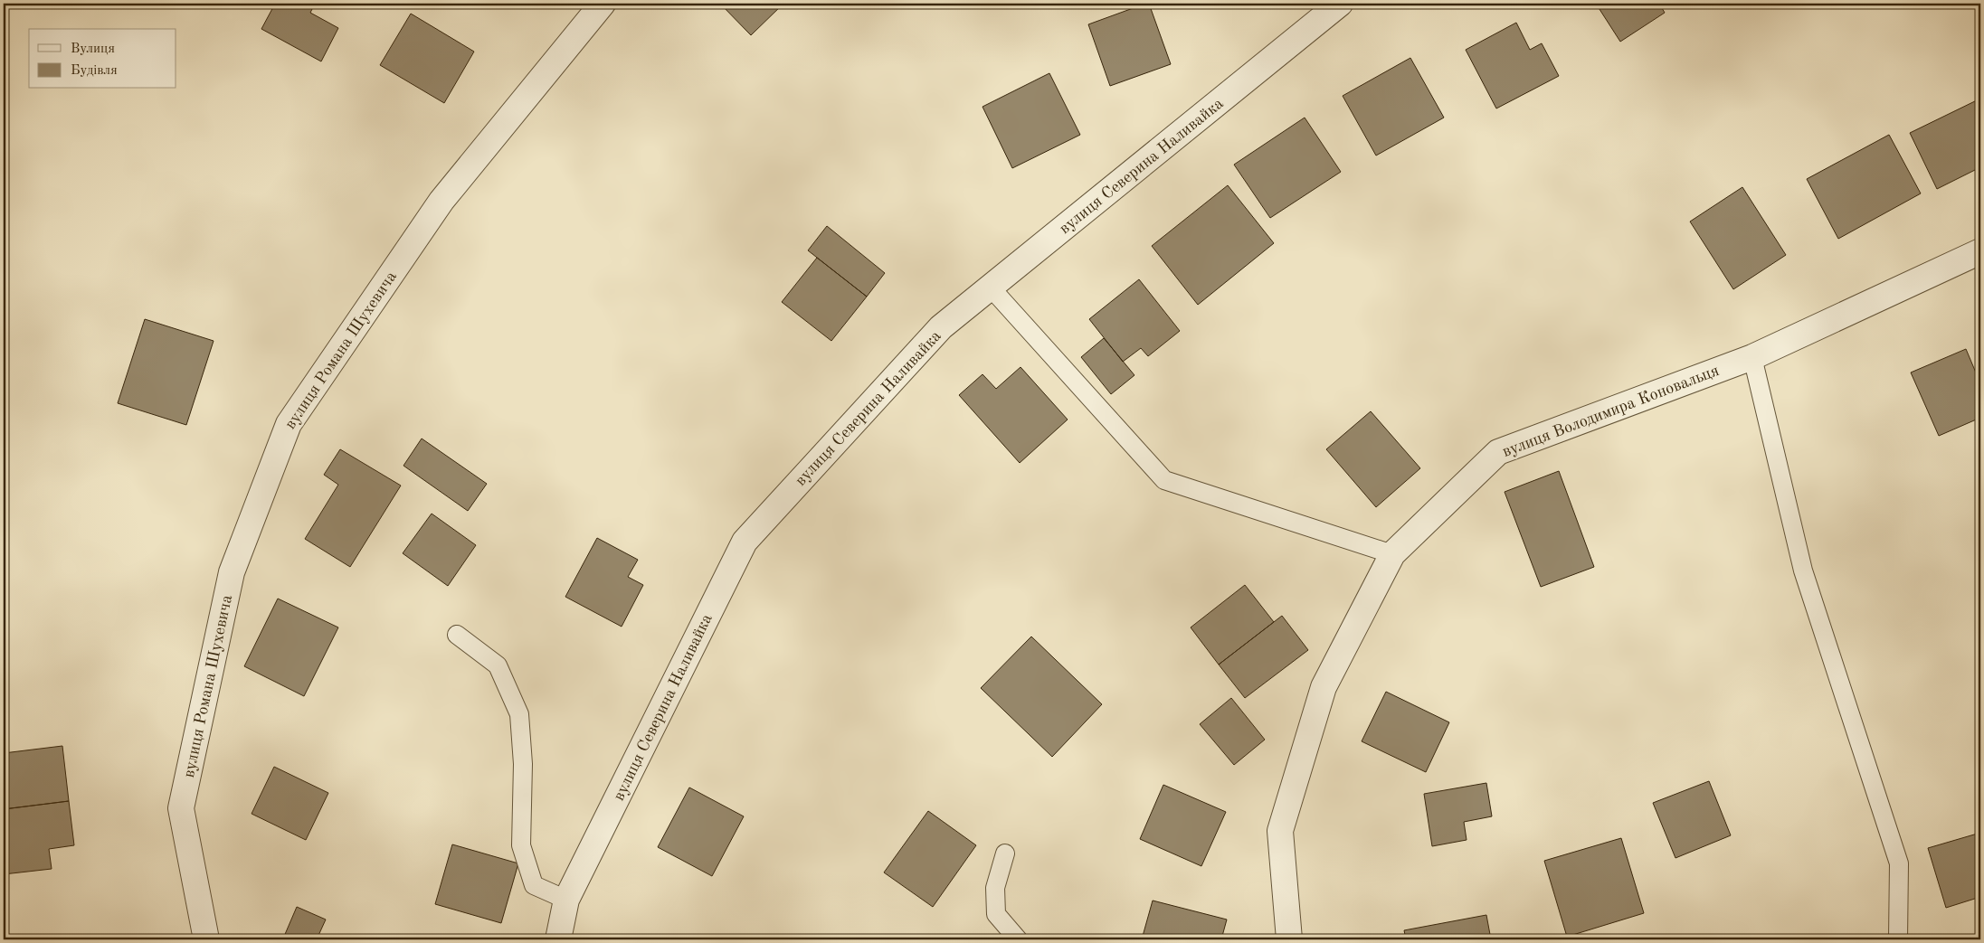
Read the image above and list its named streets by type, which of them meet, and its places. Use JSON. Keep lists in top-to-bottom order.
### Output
{
  "streets": {
    "street": ["вулиця Северина Наливайка", "вулиця Романа Шухевича", "вулиця Володимира Коновальця"]
  },
  "legend": ["Вулиця", "Будівля"]
}
